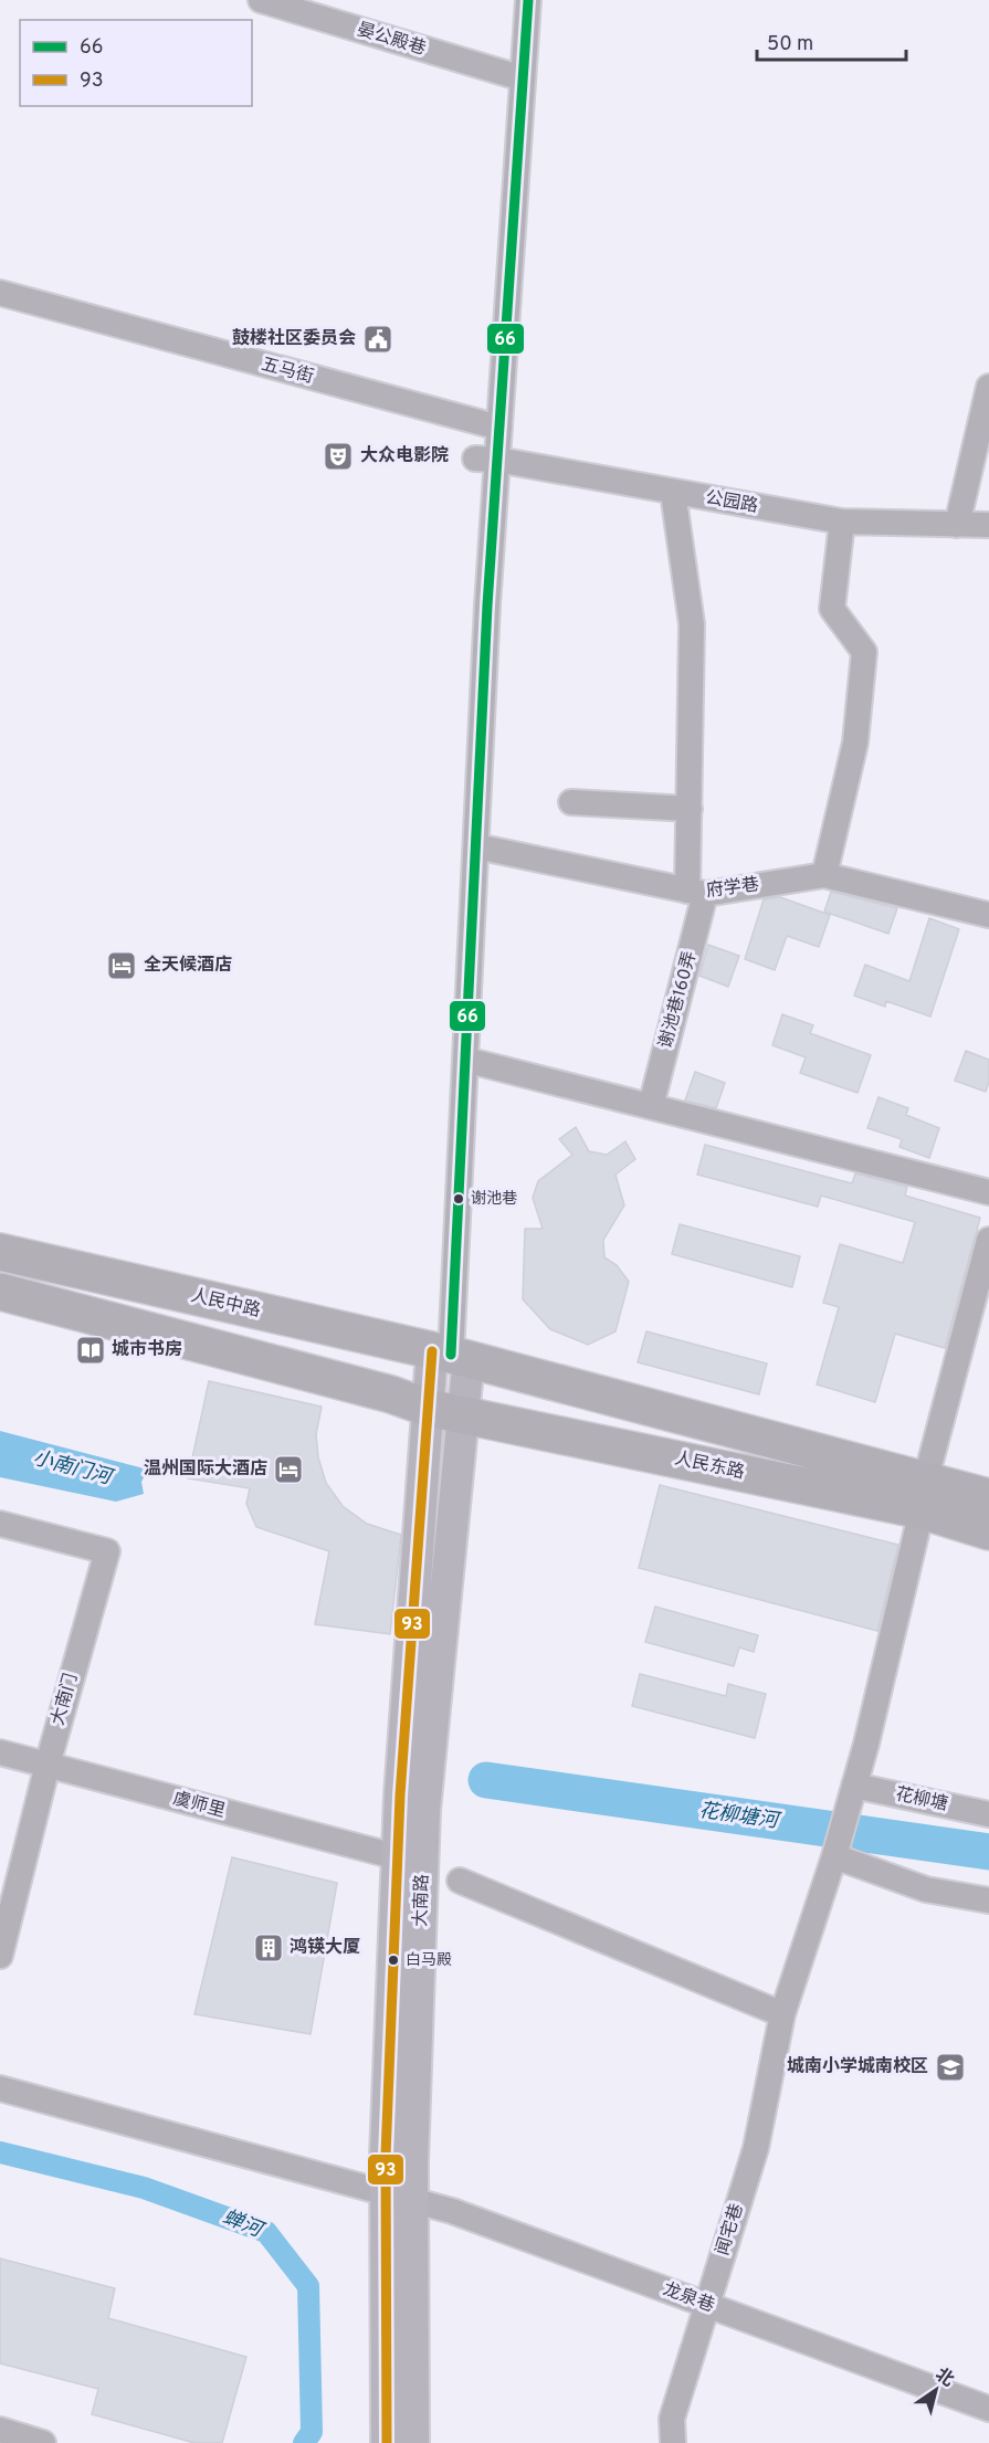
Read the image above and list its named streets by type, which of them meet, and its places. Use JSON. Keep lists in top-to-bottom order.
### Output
{
  "streets": {
    "highway": ["人民中路", "人民东路"],
    "main road": ["大南路"],
    "street": [
      "晏公殿巷",
      "五马街",
      "公园路",
      "府学巷",
      "谢池巷160弄",
      "大南门",
      "花柳塘",
      "虞师里",
      "闻宅巷",
      "龙泉巷"
    ]
  },
  "crossings": [
    ["公园路", "谢池巷160弄"],
    ["府学巷", "谢池巷160弄"],
    ["人民中路", "人民东路"],
    ["人民中路", "大南路"],
    ["人民东路", "大南路"],
    ["人民东路", "闻宅巷"],
    ["大南门", "虞师里"],
    ["花柳塘", "闻宅巷"],
    ["虞师里", "大南路"],
    ["大南路", "龙泉巷"],
    ["闻宅巷", "龙泉巷"]
  ],
  "water": ["小南门河", "花柳塘河", "蝉河"],
  "places": {
    "public building": ["鼓楼社区委员会"],
    "theatre": ["大众电影院"],
    "hotel": ["全天候酒店", "温州国际大酒店"],
    "other": ["谢池巷", "白马殿"],
    "library": ["城市书房"],
    "building": ["鸿锳大厦"],
    "school or university": ["城南小学城南校区"]
  },
  "lines": ["transit line 66", "transit line 93"],
  "legend": ["66", "93"],
  "scale_bar": "50 m",
  "north": "top right"
}
